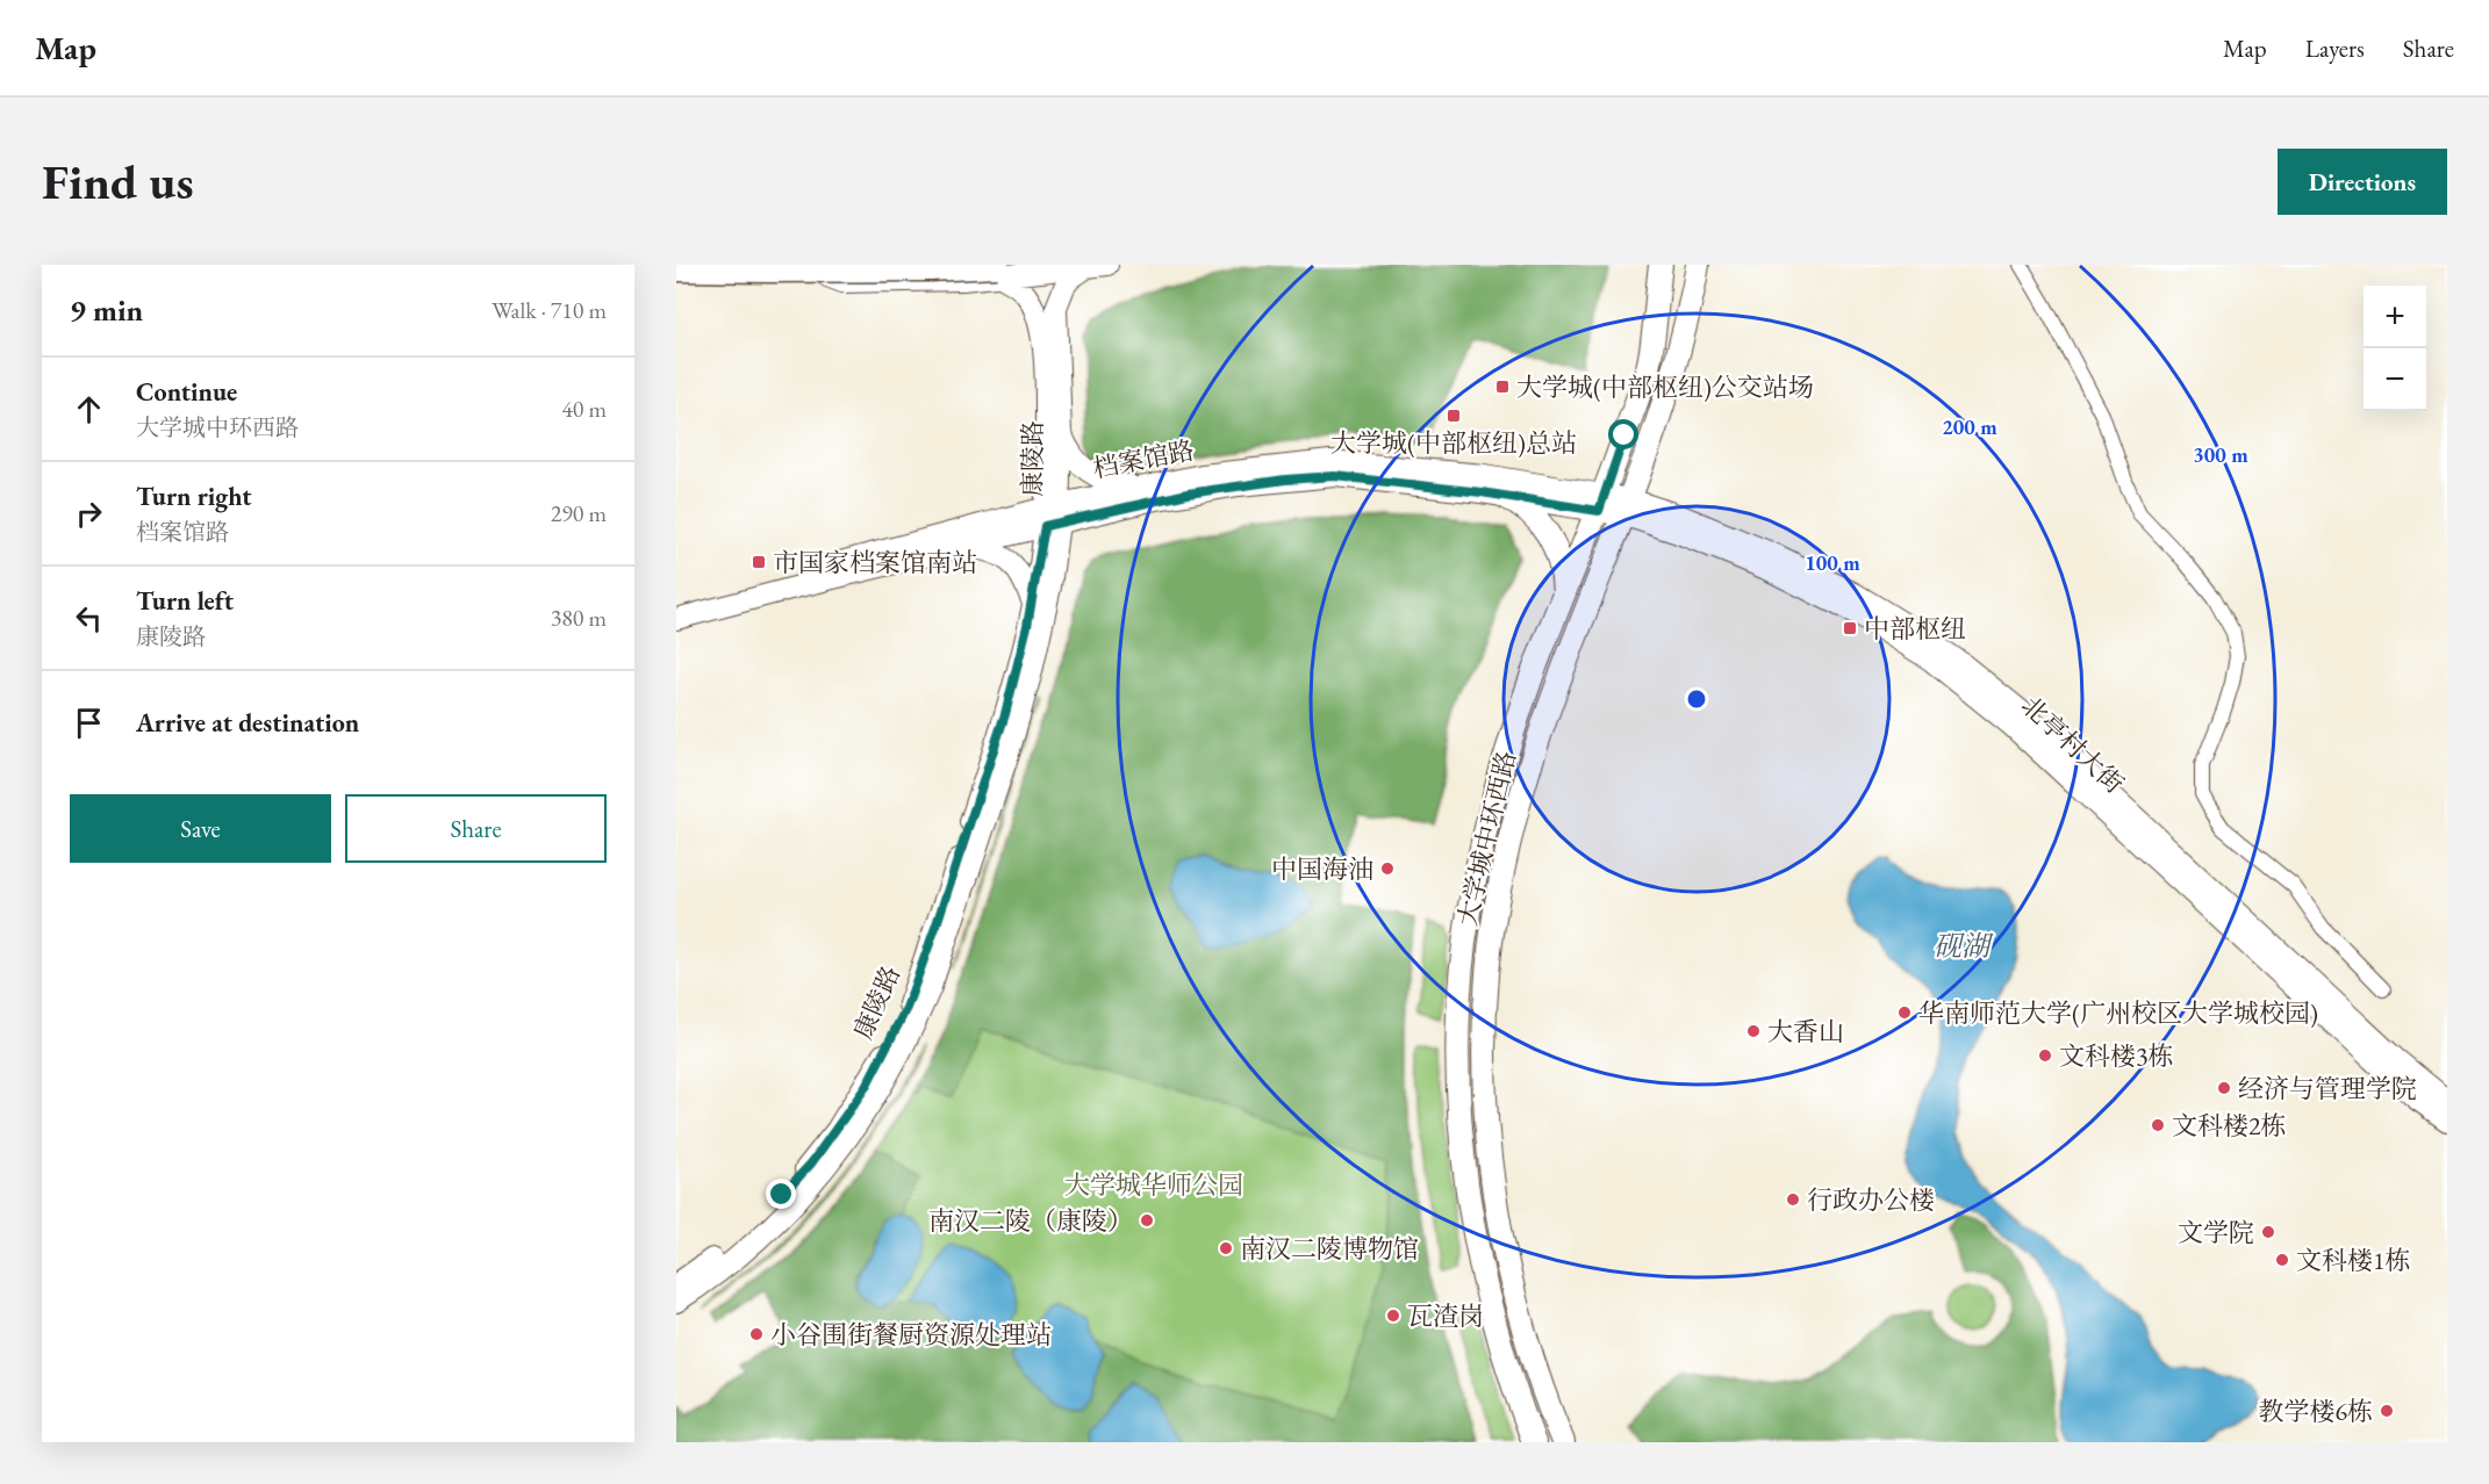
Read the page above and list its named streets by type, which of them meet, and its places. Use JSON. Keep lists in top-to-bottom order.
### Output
{
  "streets": {
    "main road": [
      "康陵路",
      "档案馆路",
      "北亭村大街",
      "大学城中环西路"
    ]
  },
  "crossings": [
    ["康陵路", "档案馆路"],
    ["档案馆路", "北亭村大街"],
    ["档案馆路", "大学城中环西路"],
    ["北亭村大街", "大学城中环西路"]
  ],
  "water": ["砚湖"],
  "parks": ["大学城华师公园"],
  "places": {
    "transit": [
      "大学城(中部枢纽)公交站场",
      "大学城(中部枢纽)总站",
      "市国家档案馆南站",
      "中部枢纽"
    ],
    "other": [
      "中国海油",
      "华南师范大学(广州校区大学城校园)",
      "大香山",
      "文科楼3栋",
      "经济与管理学院",
      "文科楼2栋",
      "行政办公楼",
      "南汉二陵（康陵）",
      "文学院",
      "南汉二陵博物馆",
      "文科楼1栋",
      "瓦渣岗",
      "小谷围街餐厨资源处理站",
      "教学楼6栋"
    ]
  },
  "page": {
    "header": "Map",
    "nav": ["Map", "Layers", "Share"],
    "buttons": [
      "Directions",
      ["Save", "Share"]
    ],
    "title": "Find us",
    "heading": ["9 min", "Walk · 710 m"],
    "map_buttons": ["+", "−"],
    "list": [
      ["Continue", "大学城中环西路", "40 m"],
      ["Turn right", "档案馆路", "290 m"],
      ["Turn left", "康陵路", "380 m"],
      "Arrive at destination"
    ]
  },
  "rings": ["200 m", "300 m", "100 m"]
}
